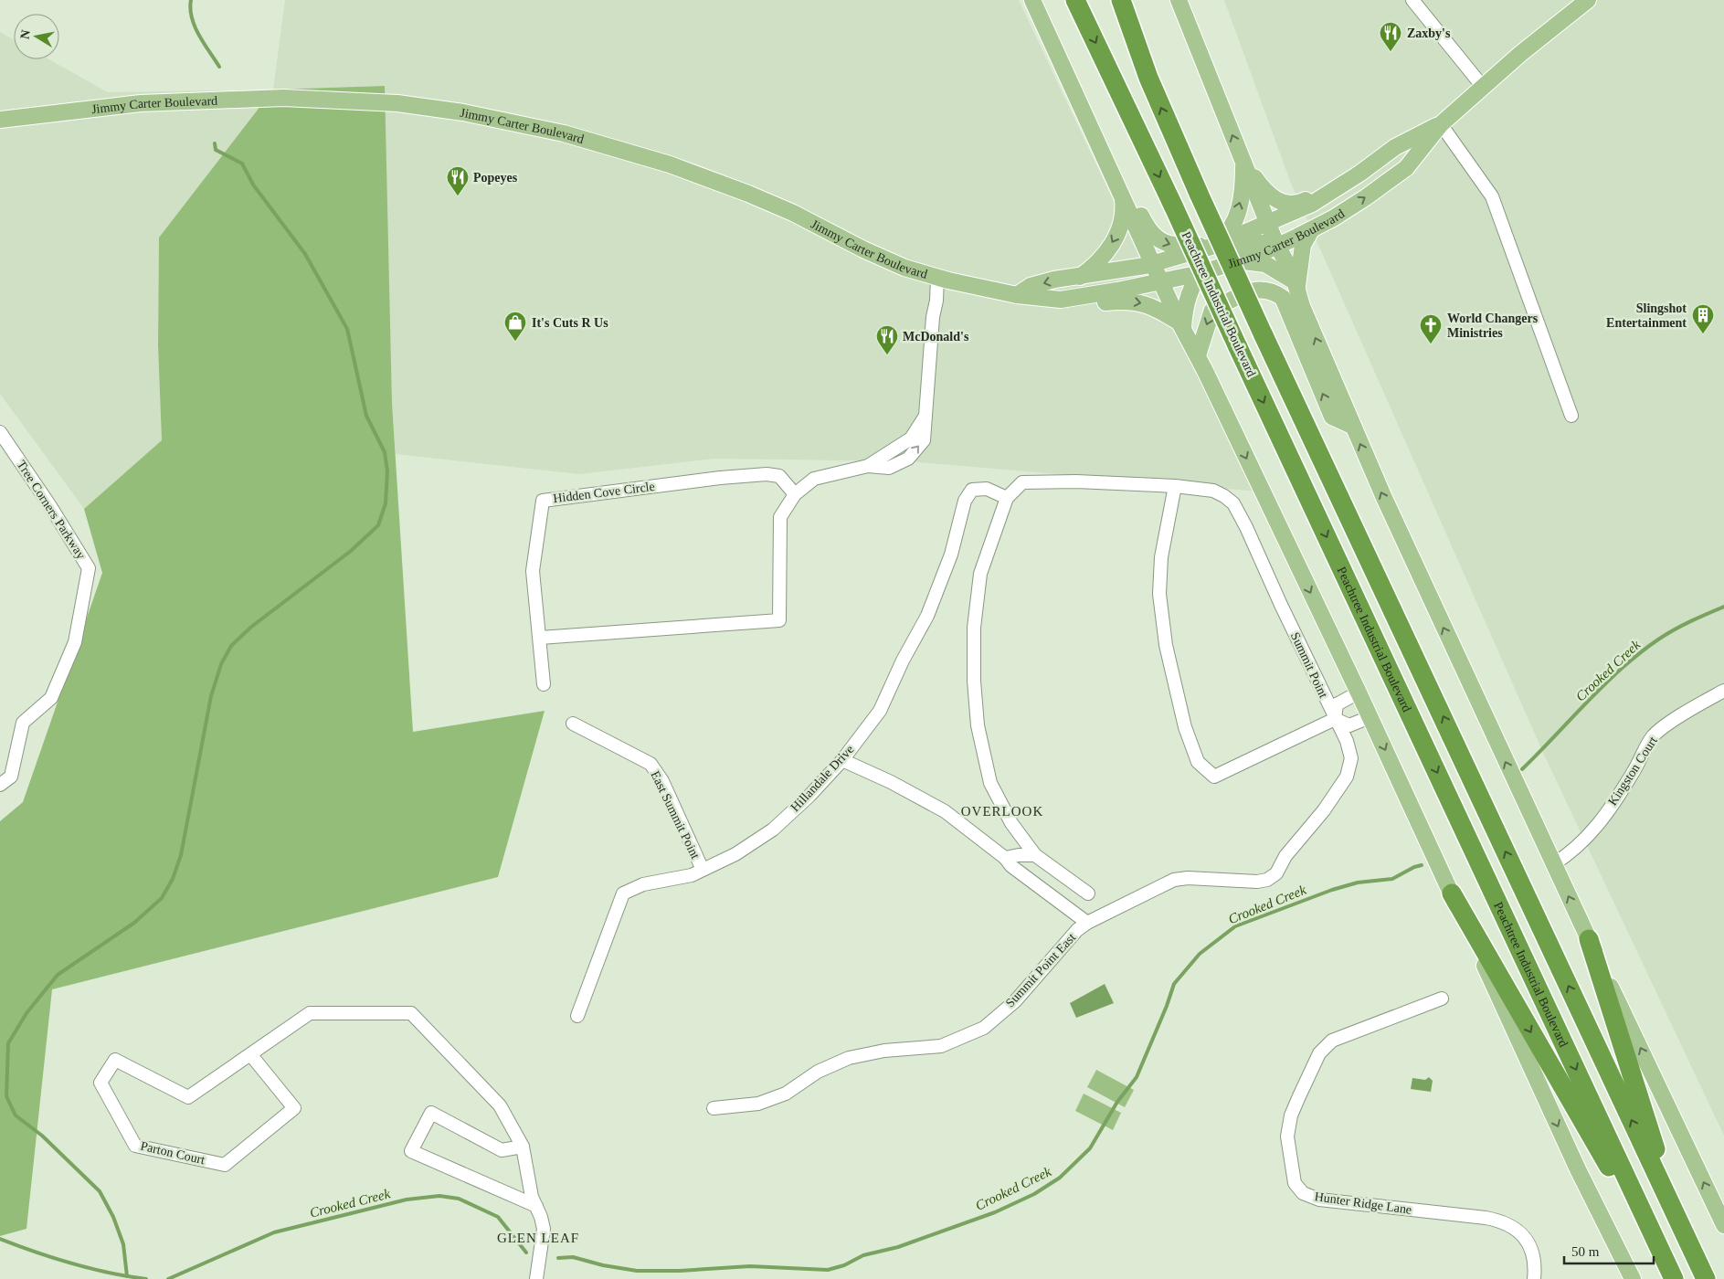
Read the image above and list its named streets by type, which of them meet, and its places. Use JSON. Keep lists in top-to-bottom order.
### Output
{
  "streets": {
    "highway": ["Peachtree Industrial Boulevard"],
    "main road": ["Jimmy Carter Boulevard"],
    "street": [
      "Hidden Cove Circle",
      "Tree Corners Parkway",
      "Summit Point",
      "Kingston Court",
      "Hillandale Drive",
      "East Summit Point",
      "Summit Point East",
      "Parton Court",
      "Hunter Ridge Lane"
    ]
  },
  "crossings": [
    ["Summit Point", "Hillandale Drive"],
    ["Summit Point", "Summit Point East"],
    ["Hillandale Drive", "East Summit Point"]
  ],
  "districts": ["OVERLOOK", "GLEN LEAF"],
  "water": ["Crooked Creek"],
  "places": {
    "restaurant": ["Zaxby's", "Popeyes", "McDonald's"],
    "building": ["Slingshot Entertainment"],
    "shop": ["It's Cuts R Us"],
    "church": ["World Changers Ministries"]
  },
  "scale_bar": "50 m",
  "north": "left"
}
